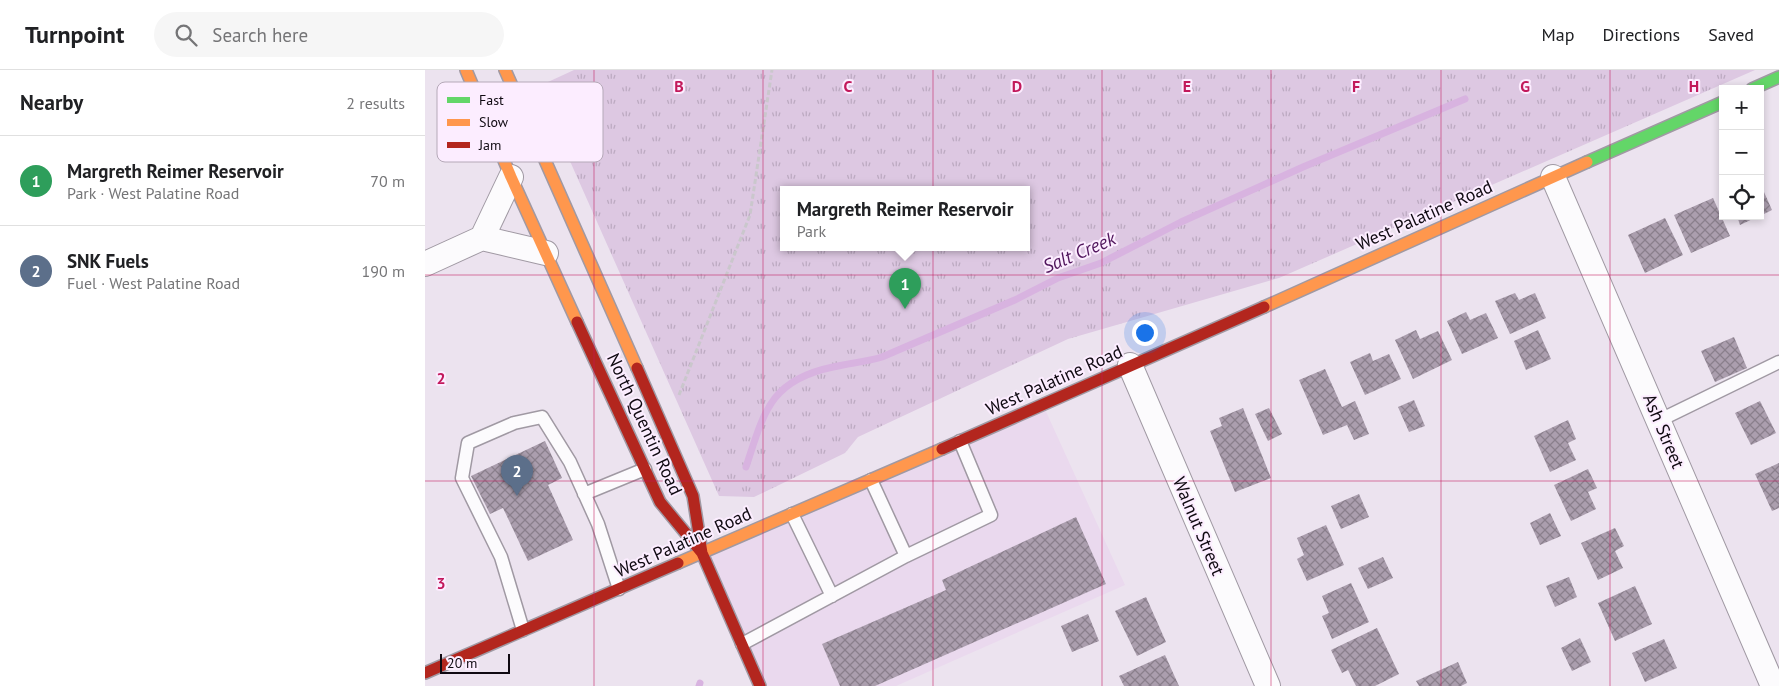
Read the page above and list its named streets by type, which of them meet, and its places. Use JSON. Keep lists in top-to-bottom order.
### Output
{
  "streets": {
    "main road": ["West Palatine Road", "North Quentin Road"],
    "street": ["Ash Street", "Walnut Street"]
  },
  "crossings": [
    ["West Palatine Road", "North Quentin Road"],
    ["West Palatine Road", "Ash Street"],
    ["West Palatine Road", "Walnut Street"]
  ],
  "water": ["Salt Creek"],
  "legend": ["Fast", "Slow", "Jam"],
  "scale_bar": "20 m",
  "page": {
    "header": "Turnpoint",
    "search": "Search here",
    "nav": ["Map", "Directions", "Saved"],
    "heading": ["Nearby", "2 results"],
    "map_buttons": ["+", "−"],
    "list": [
      {
        "mark": "1",
        "name": "Margreth Reimer Reservoir",
        "note": "Park · West Palatine Road",
        "value": "70 m"
      },
      {
        "mark": "2",
        "name": "SNK Fuels",
        "note": "Fuel · West Palatine Road",
        "value": "190 m"
      }
    ],
    "popup": ["Margreth Reimer Reservoir", "Park"],
    "pins": ["1", "2"],
    "scale": "20 m"
  },
  "grid": {
    "columns": [
      "B",
      "C",
      "D",
      "E",
      "F",
      "G",
      "H"
    ],
    "rows": ["2", "3"]
  }
}
